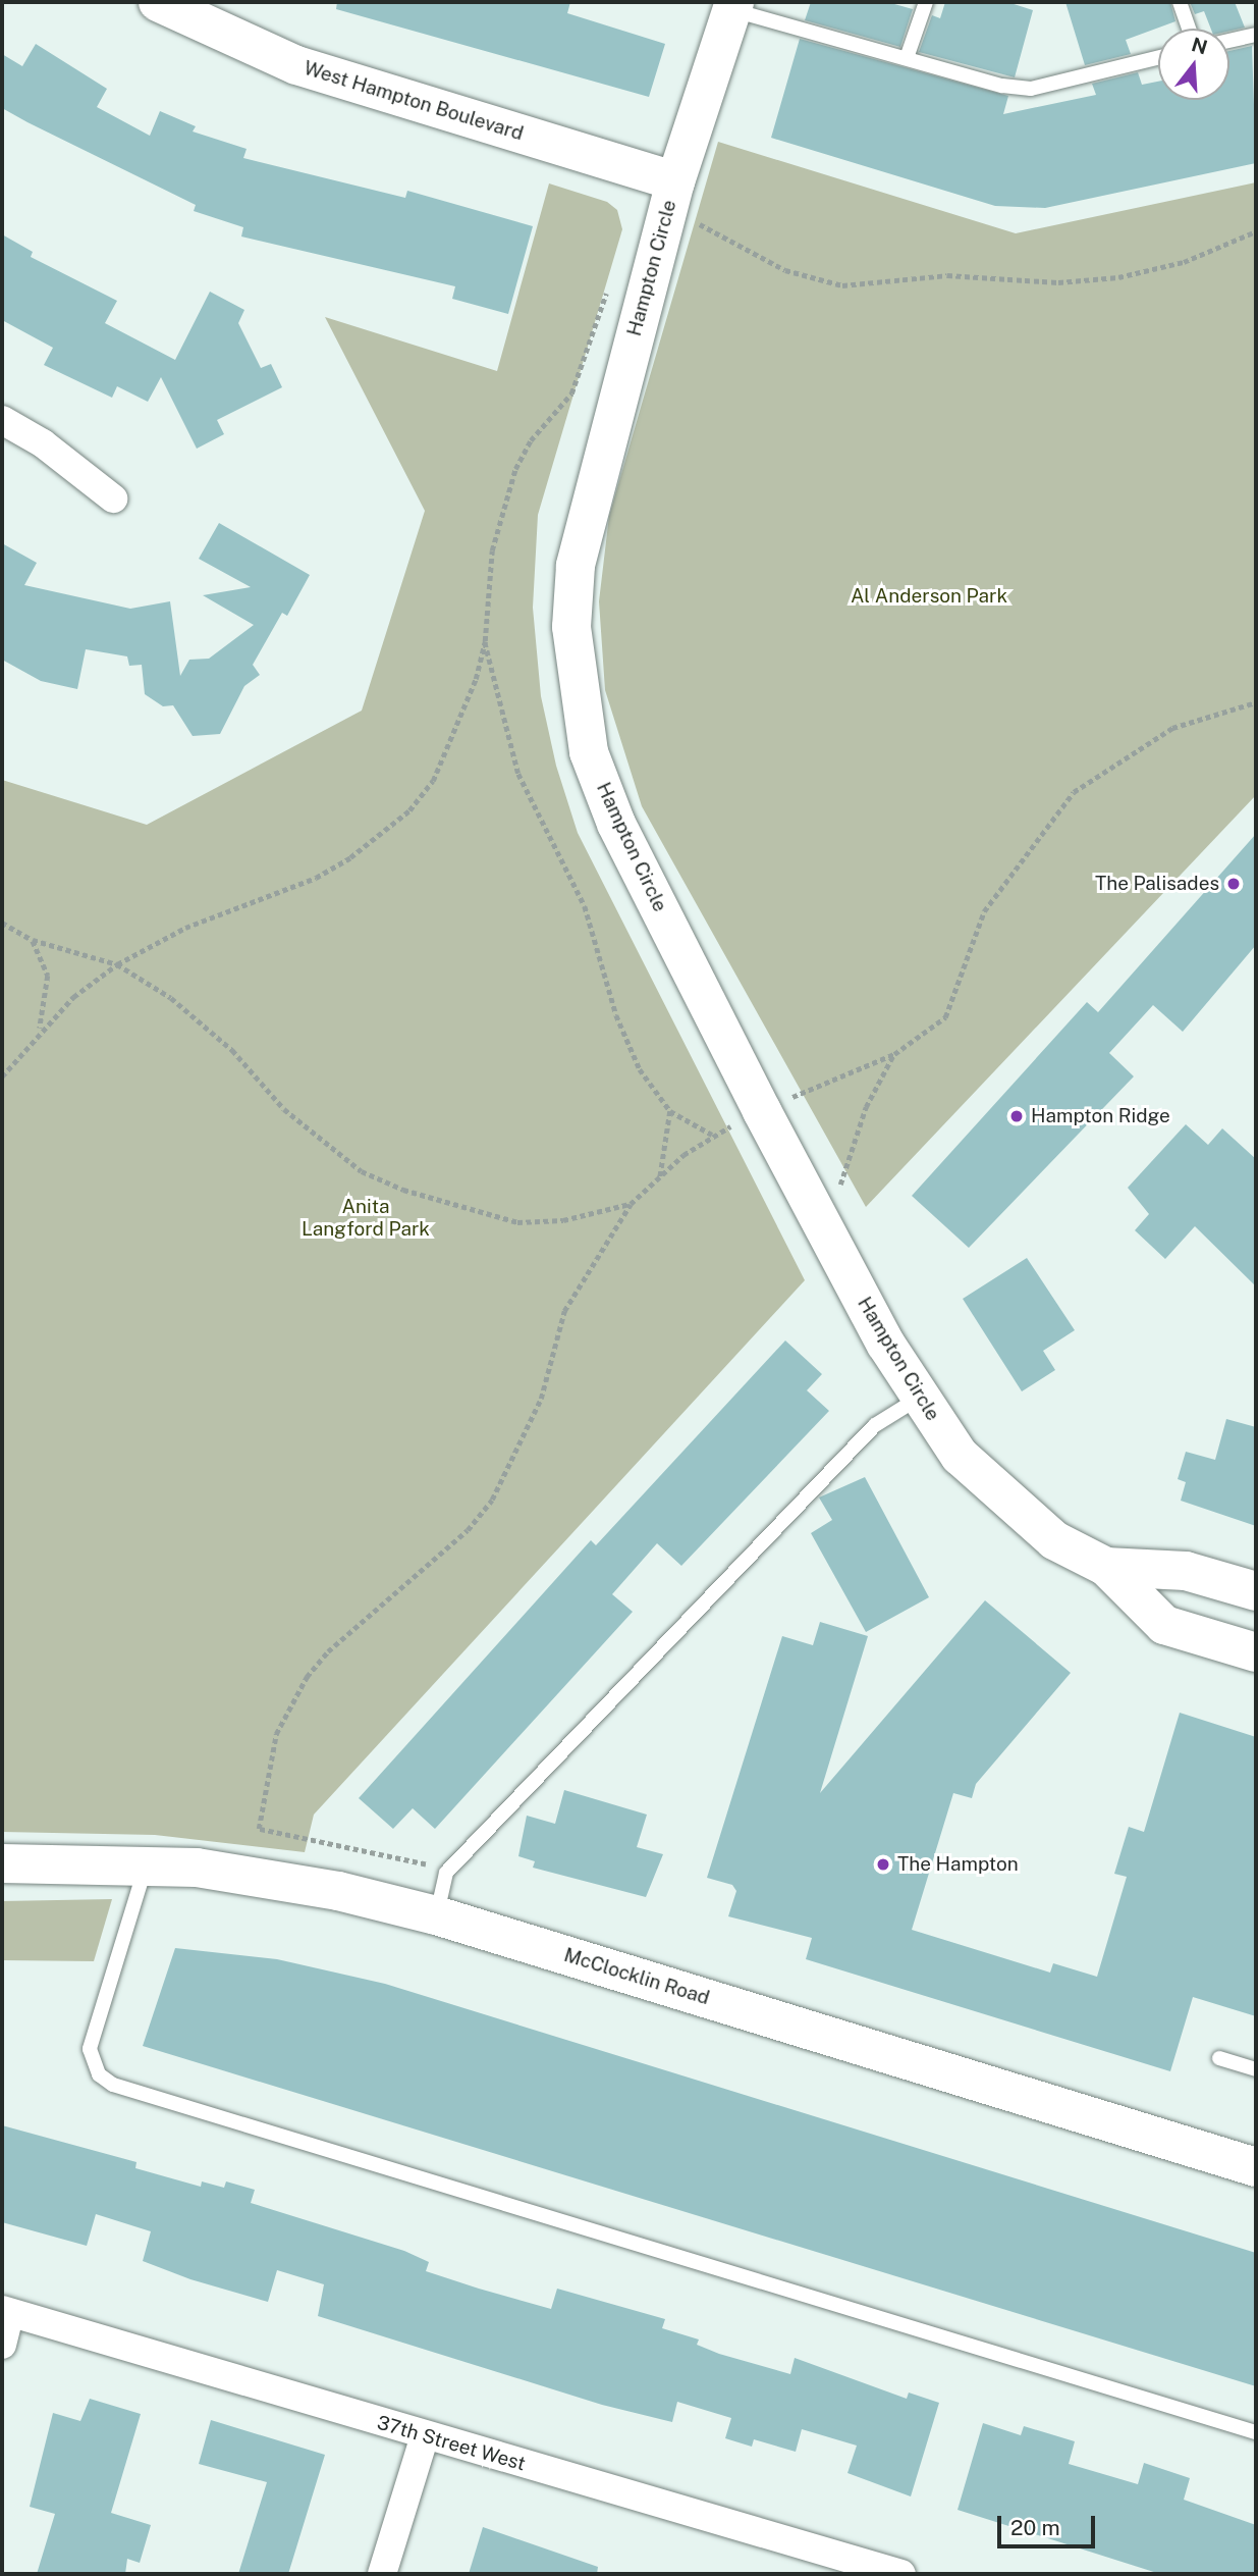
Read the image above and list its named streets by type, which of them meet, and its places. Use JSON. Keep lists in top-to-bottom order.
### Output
{
  "streets": {
    "street": [
      "West Hampton Boulevard",
      "Hampton Circle",
      "McClocklin Road",
      "37th Street West"
    ]
  },
  "crossings": [
    ["West Hampton Boulevard", "Hampton Circle"]
  ],
  "parks": ["Al Anderson Park", "Anita Langford Park"],
  "places": ["The Palisades", "Hampton Ridge", "The Hampton"],
  "scale_bar": "20 m",
  "north": "top"
}
